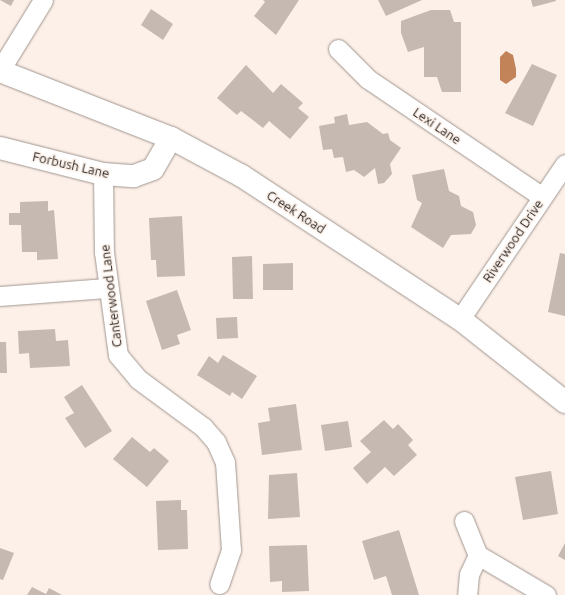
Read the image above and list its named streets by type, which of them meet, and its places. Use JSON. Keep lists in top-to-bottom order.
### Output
{
  "streets": {
    "street": [
      "Lexi Lane",
      "Forbush Lane",
      "Creek Road",
      "Riverwood Drive",
      "Canterwood Lane"
    ]
  },
  "crossings": [
    ["Lexi Lane", "Riverwood Drive"],
    ["Forbush Lane", "Creek Road"],
    ["Forbush Lane", "Canterwood Lane"],
    ["Creek Road", "Riverwood Drive"]
  ]
}
